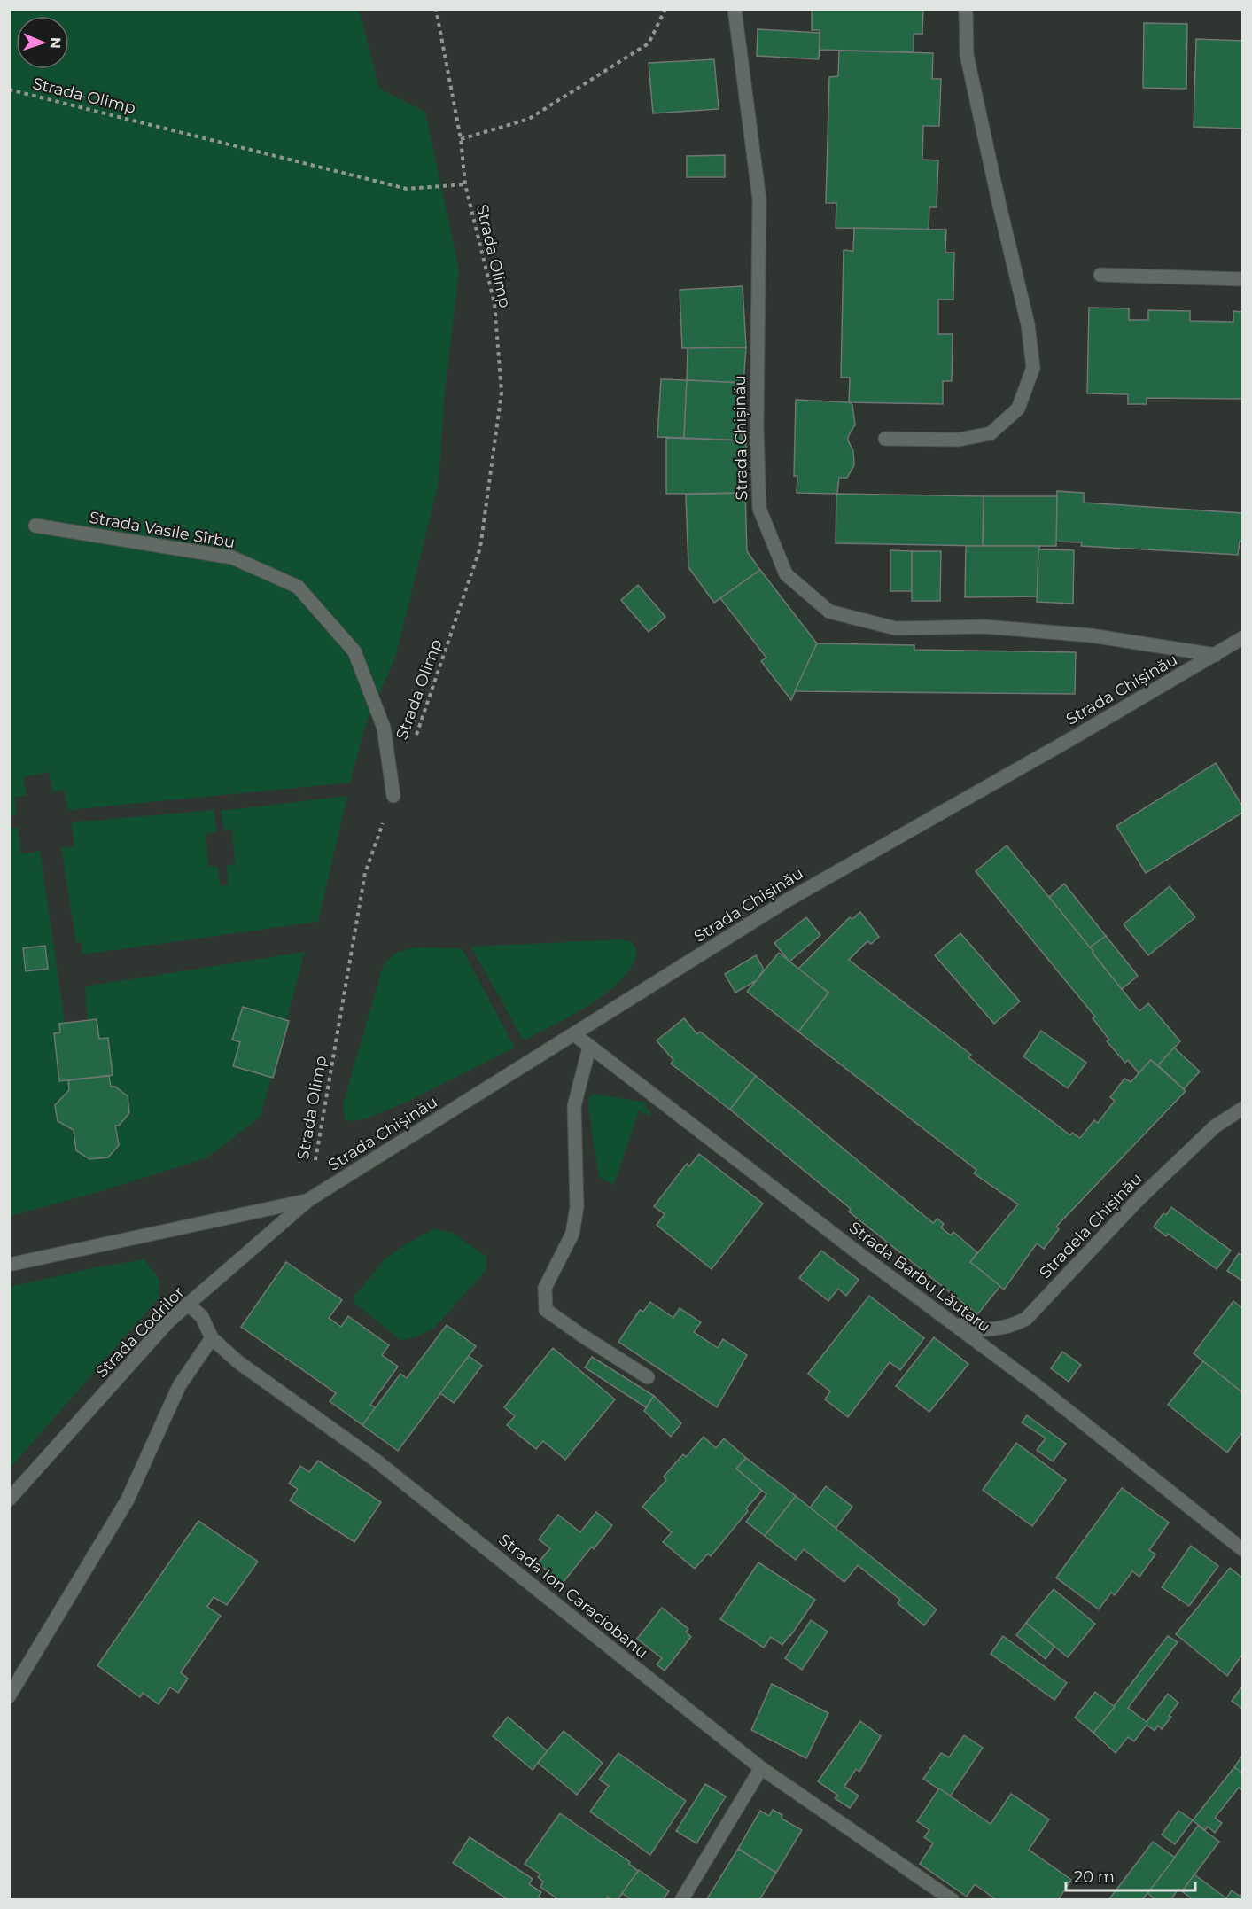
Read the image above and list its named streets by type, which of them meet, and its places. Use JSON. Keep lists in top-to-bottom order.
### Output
{
  "streets": {
    "street": [
      "Strada Chișinău",
      "Strada Vasile Sîrbu",
      "Stradela Chișinău",
      "Strada Barbu Lăutaru",
      "Strada Codrilor",
      "Strada Ion Caraciobanu"
    ],
    "path": ["Strada Olimp"]
  },
  "crossings": [
    ["Strada Olimp", "Strada Chișinău"],
    ["Strada Olimp", "Strada Vasile Sîrbu"],
    ["Strada Olimp", "Strada Codrilor"],
    ["Strada Chișinău", "Strada Barbu Lăutaru"],
    ["Strada Chișinău", "Strada Codrilor"],
    ["Stradela Chișinău", "Strada Barbu Lăutaru"],
    ["Strada Codrilor", "Strada Ion Caraciobanu"]
  ],
  "scale_bar": "20 m",
  "north": "right"
}
